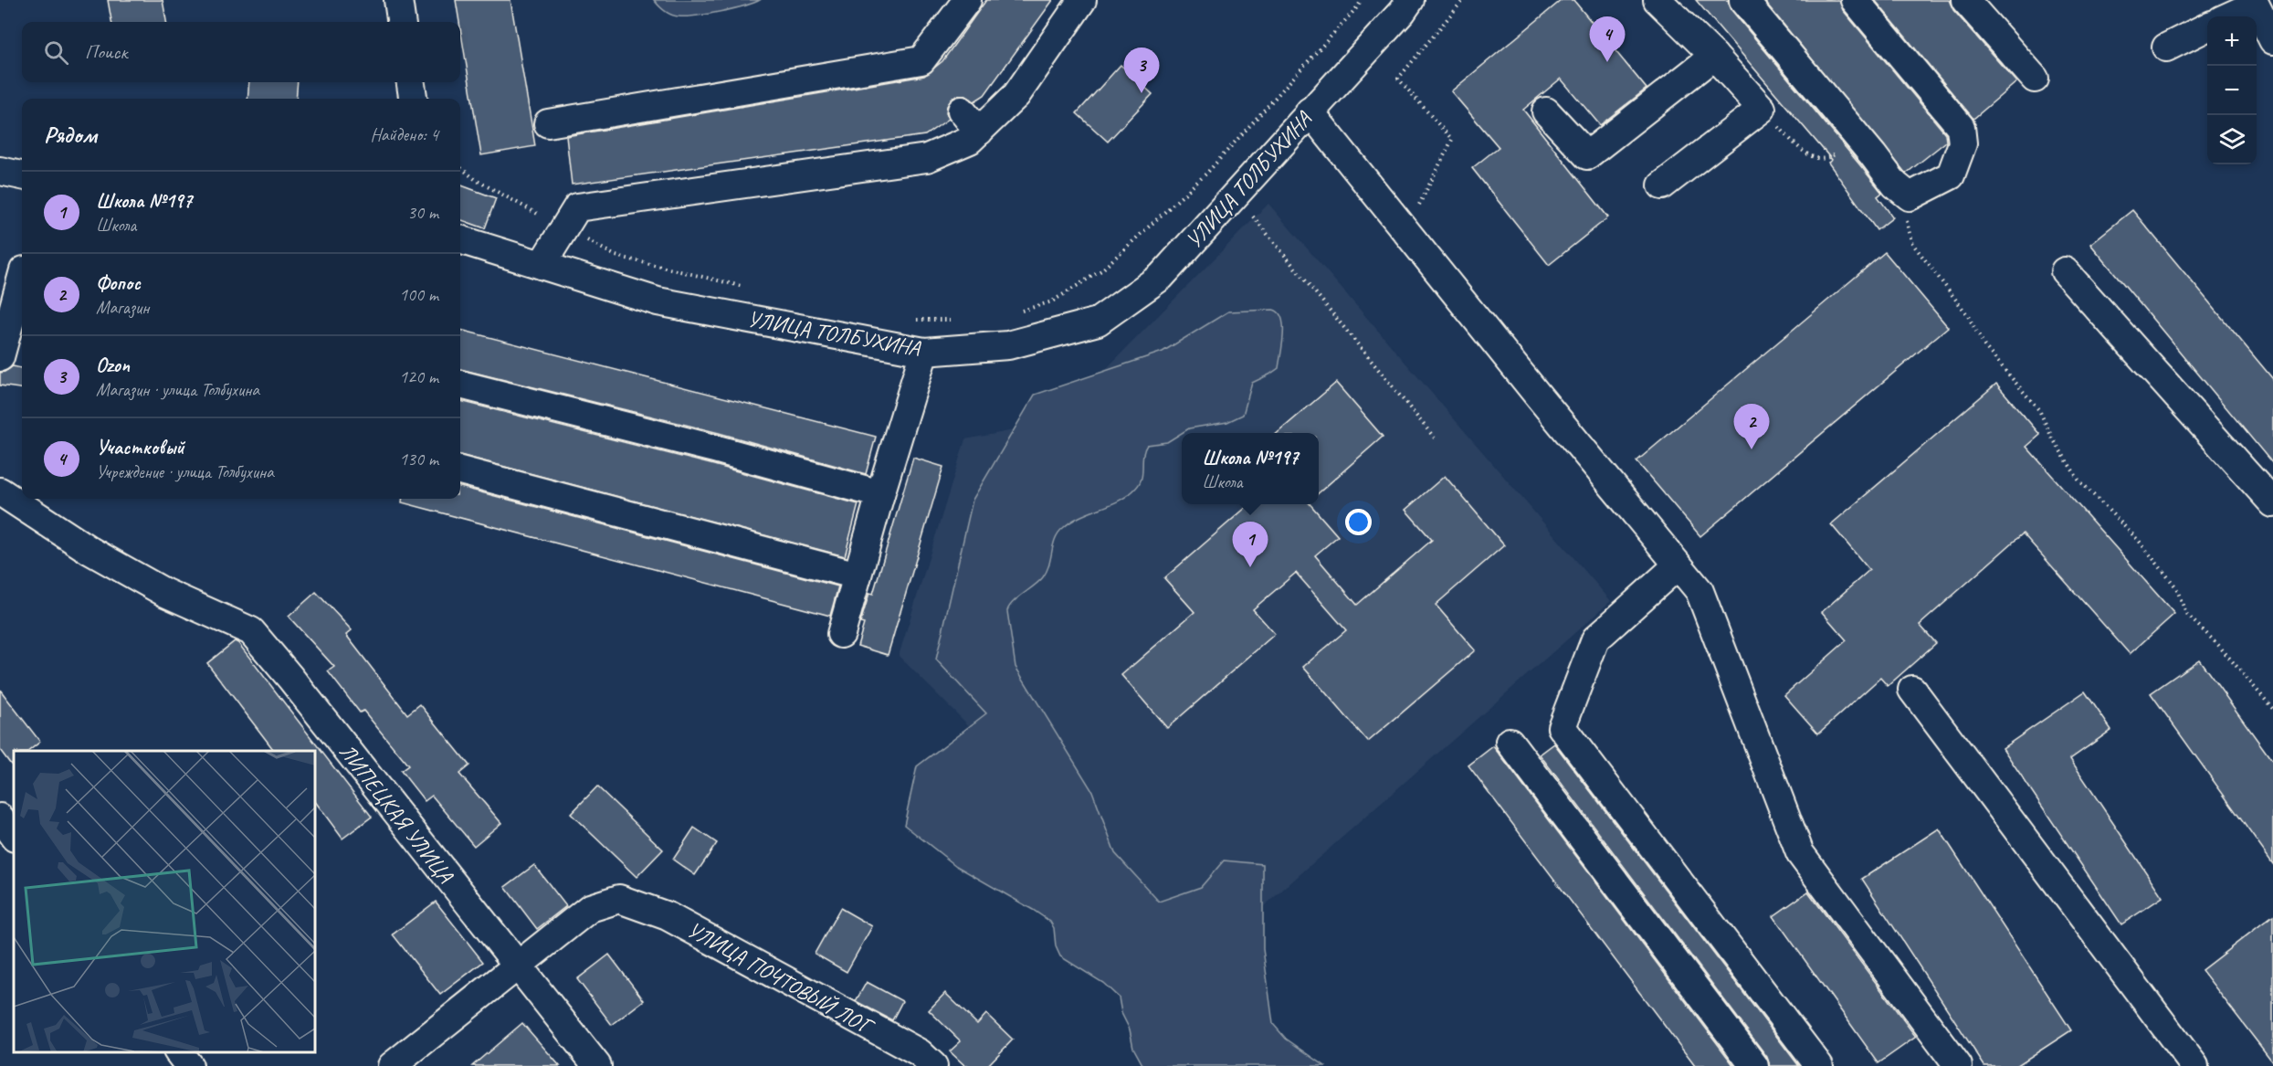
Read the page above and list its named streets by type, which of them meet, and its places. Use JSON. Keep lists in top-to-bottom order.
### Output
{
  "streets": {
    "street": ["УЛИЦА ТОЛБУХИНА", "ЛИПЕЦКАЯ УЛИЦА", "УЛИЦА ПОЧТОВЫЙ ЛОГ"]
  },
  "crossings": [
    ["ЛИПЕЦКАЯ УЛИЦА", "УЛИЦА ПОЧТОВЫЙ ЛОГ"]
  ],
  "page": {
    "map_buttons": ["+", "−"],
    "pins": [
      "4",
      "3",
      "2",
      "1"
    ],
    "search": "Поиск",
    "heading": ["Рядом", "Найдено: 4"],
    "list": [
      {
        "mark": "1",
        "name": "Школа №197",
        "note": "Школа",
        "value": "30 m"
      },
      {
        "mark": "2",
        "name": "Фопос",
        "note": "Магазин",
        "value": "100 m"
      },
      {
        "mark": "3",
        "name": "Ozon",
        "note": "Магазин · улица Толбухина",
        "value": "120 m"
      },
      {
        "mark": "4",
        "name": "Участковый",
        "note": "Учреждение · улица Толбухина",
        "value": "130 m"
      }
    ],
    "popup": ["Школа №197", "Школа"]
  }
}
